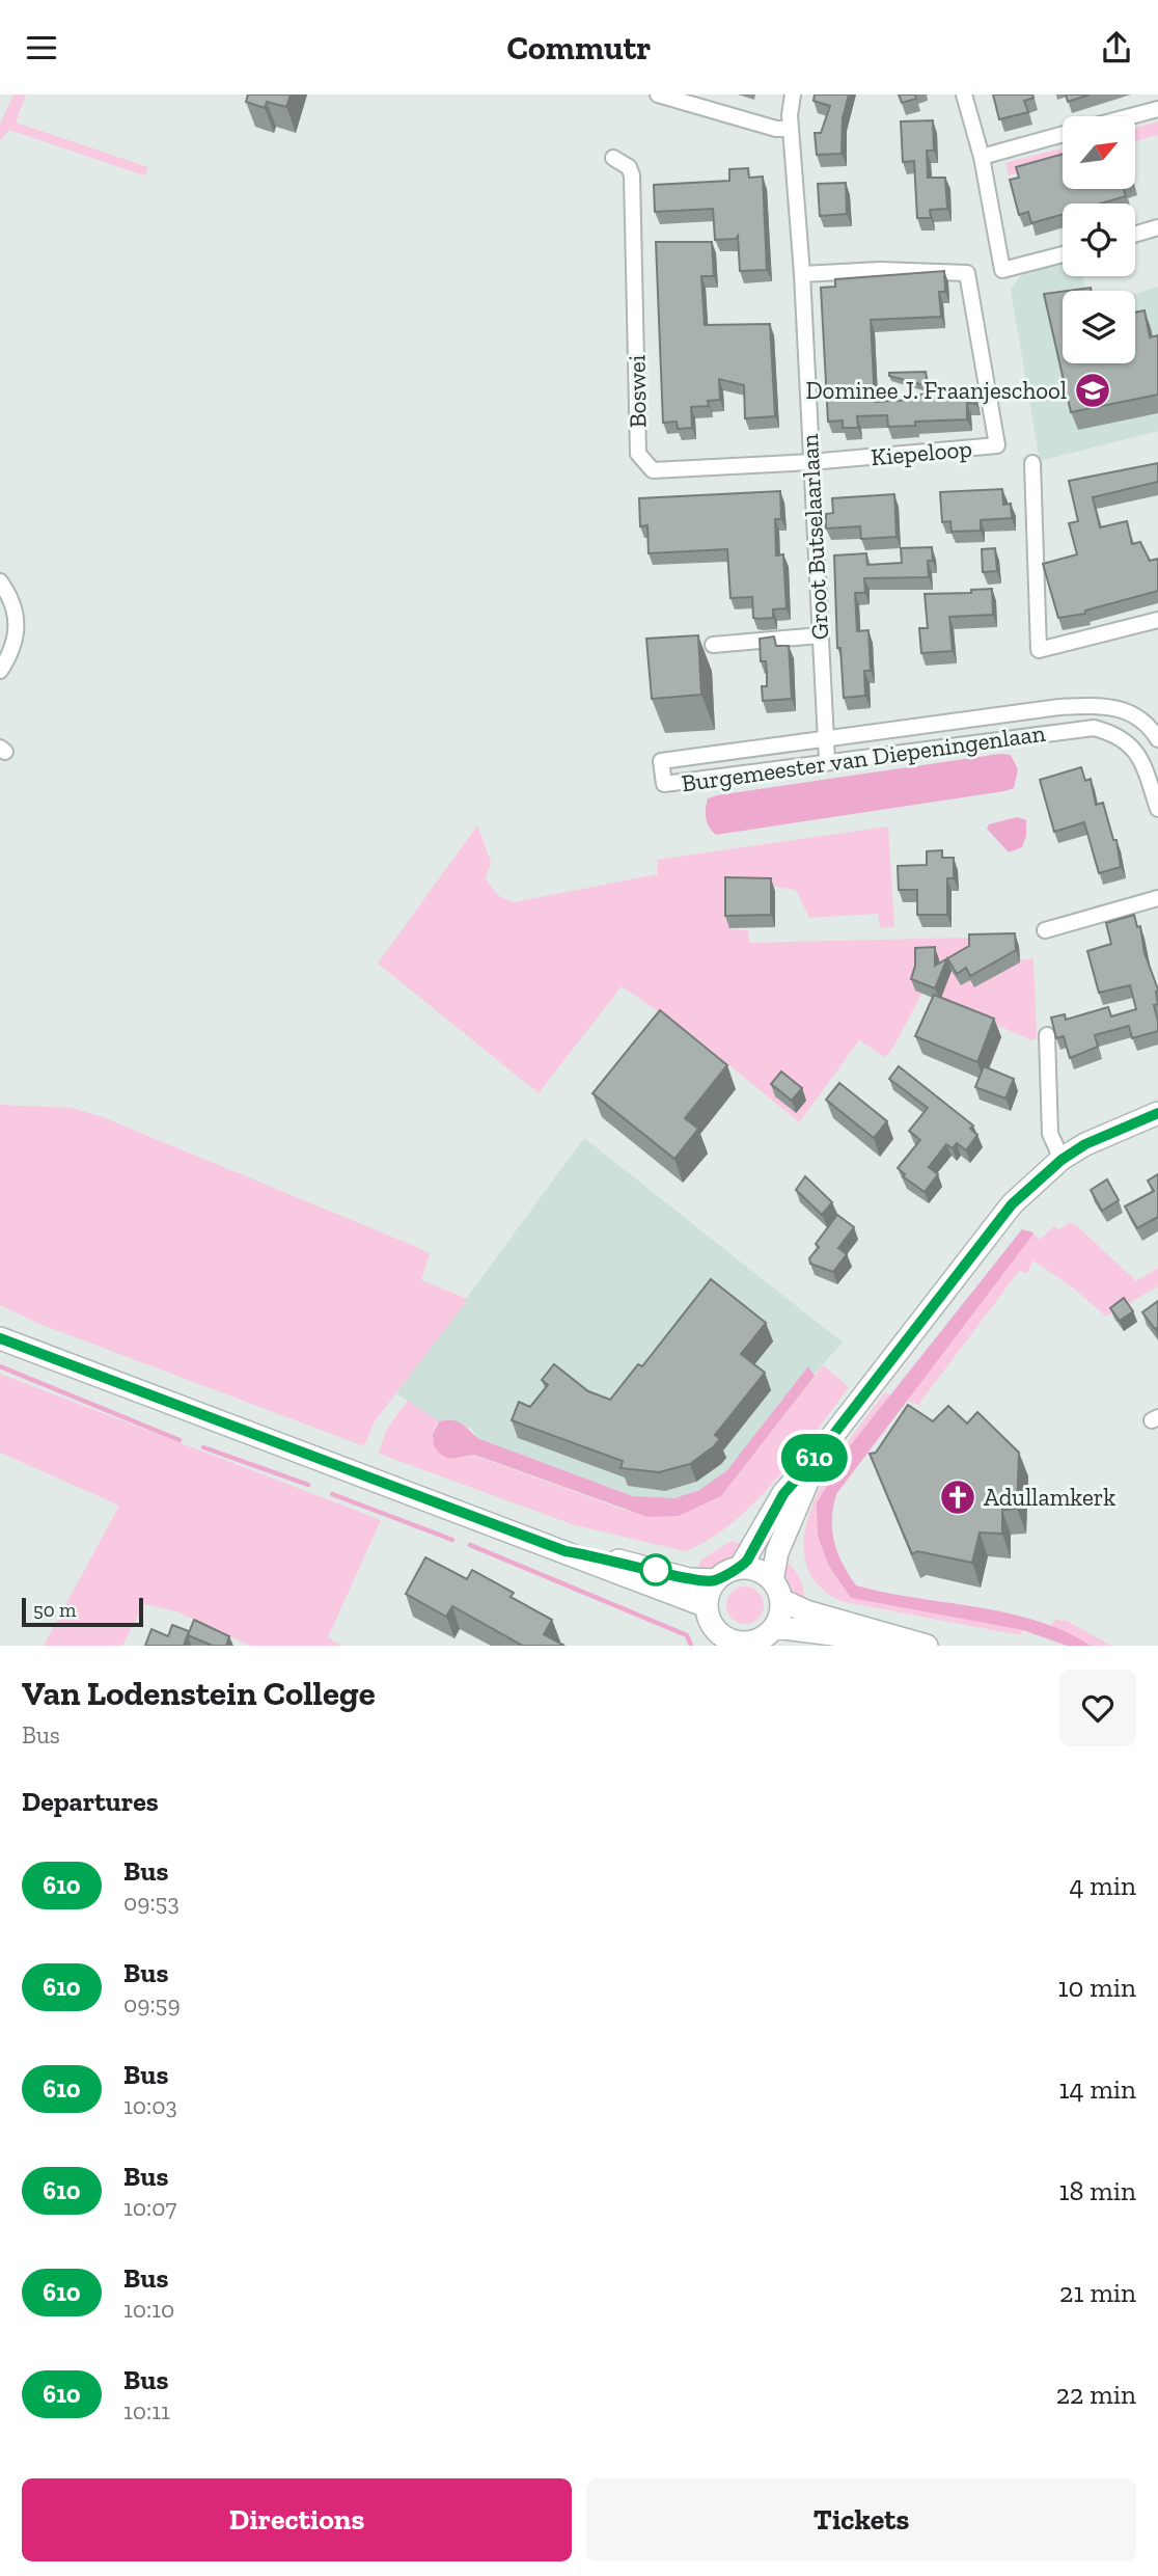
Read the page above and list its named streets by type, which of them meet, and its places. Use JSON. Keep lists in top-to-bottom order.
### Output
{
  "streets": {
    "street": [
      "Boswei",
      "Kiepeloop",
      "Groot Butselaarlaan",
      "Burgemeester van Diepeningenlaan"
    ]
  },
  "crossings": [
    ["Boswei", "Kiepeloop"],
    ["Boswei", "Groot Butselaarlaan"],
    ["Kiepeloop", "Groot Butselaarlaan"],
    ["Groot Butselaarlaan", "Burgemeester van Diepeningenlaan"]
  ],
  "places": {
    "school or university": ["Dominee J. Fraanjeschool"],
    "church": ["Adullamkerk"]
  },
  "lines": ["bus line 610"],
  "scale_bar": "50 m",
  "north": "top right",
  "page": {
    "header": "Commutr",
    "on_map": "610",
    "scale": "50 m",
    "heading": [
      ["Van Lodenstein College", "Bus"],
      "Departures"
    ],
    "list": [
      {
        "mark": "610",
        "name": "Bus",
        "note": "09:53",
        "value": "4 min"
      },
      {
        "mark": "610",
        "name": "Bus",
        "note": "09:59",
        "value": "10 min"
      },
      {
        "mark": "610",
        "name": "Bus",
        "note": "10:03",
        "value": "14 min"
      },
      {
        "mark": "610",
        "name": "Bus",
        "note": "10:07",
        "value": "18 min"
      },
      {
        "mark": "610",
        "name": "Bus",
        "note": "10:10",
        "value": "21 min"
      },
      {
        "mark": "610",
        "name": "Bus",
        "note": "10:11",
        "value": "22 min"
      }
    ],
    "buttons": ["Directions", "Tickets"]
  }
}
